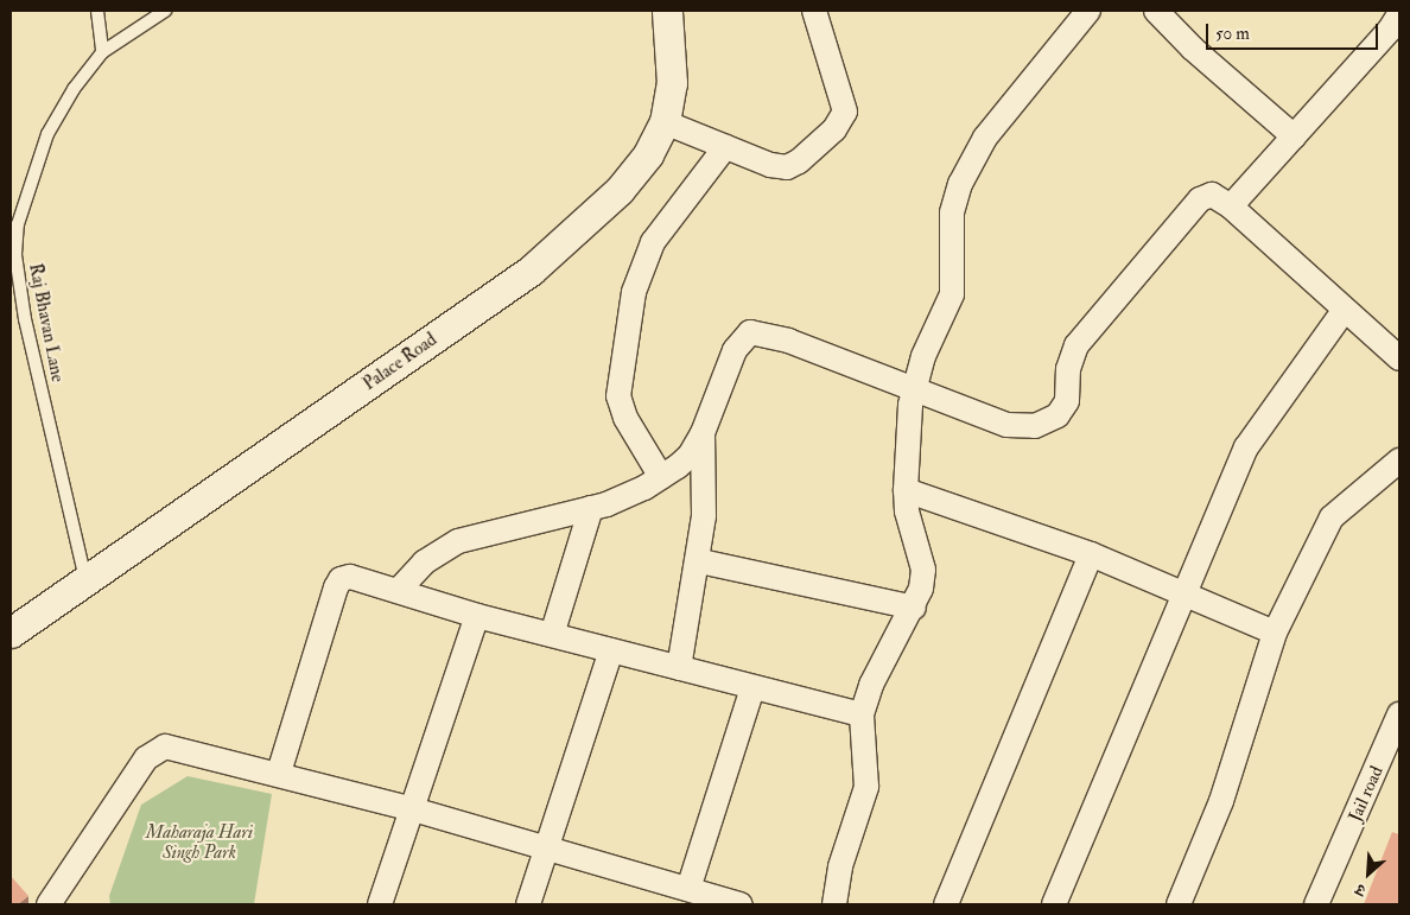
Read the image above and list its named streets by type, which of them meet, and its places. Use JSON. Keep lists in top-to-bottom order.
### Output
{
  "streets": {
    "street": ["Palace Road", "Jail road"],
    "lane": ["Raj Bhavan Lane"]
  },
  "crossings": [
    ["Raj Bhavan Lane", "Palace Road"]
  ],
  "parks": ["Maharaja Hari Singh Park"],
  "scale_bar": "50 m",
  "north": "bottom left"
}
